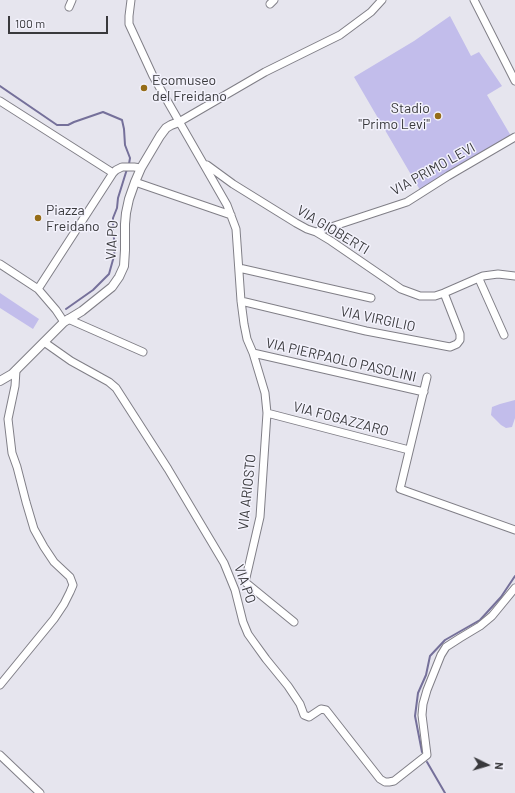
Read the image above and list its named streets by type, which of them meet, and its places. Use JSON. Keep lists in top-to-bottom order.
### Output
{
  "streets": {
    "street": [
      "VIA PRIMO LEVI",
      "VIA GIOBERTI",
      "VIA PO",
      "VIA VIRGILIO",
      "VIA PIERPAOLO PASOLINI",
      "VIA FOGAZZARO",
      "VIA ARIOSTO"
    ]
  },
  "crossings": [
    ["VIA PRIMO LEVI", "VIA GIOBERTI"],
    ["VIA GIOBERTI", "VIA VIRGILIO"],
    ["VIA PIERPAOLO PASOLINI", "VIA FOGAZZARO"],
    ["VIA FOGAZZARO", "VIA ARIOSTO"]
  ],
  "places": ["Ecomuseo del Freidano", "Stadio \"Primo Levi\"", "Piazza Freidano"],
  "scale_bar": "100 m",
  "north": "right"
}
